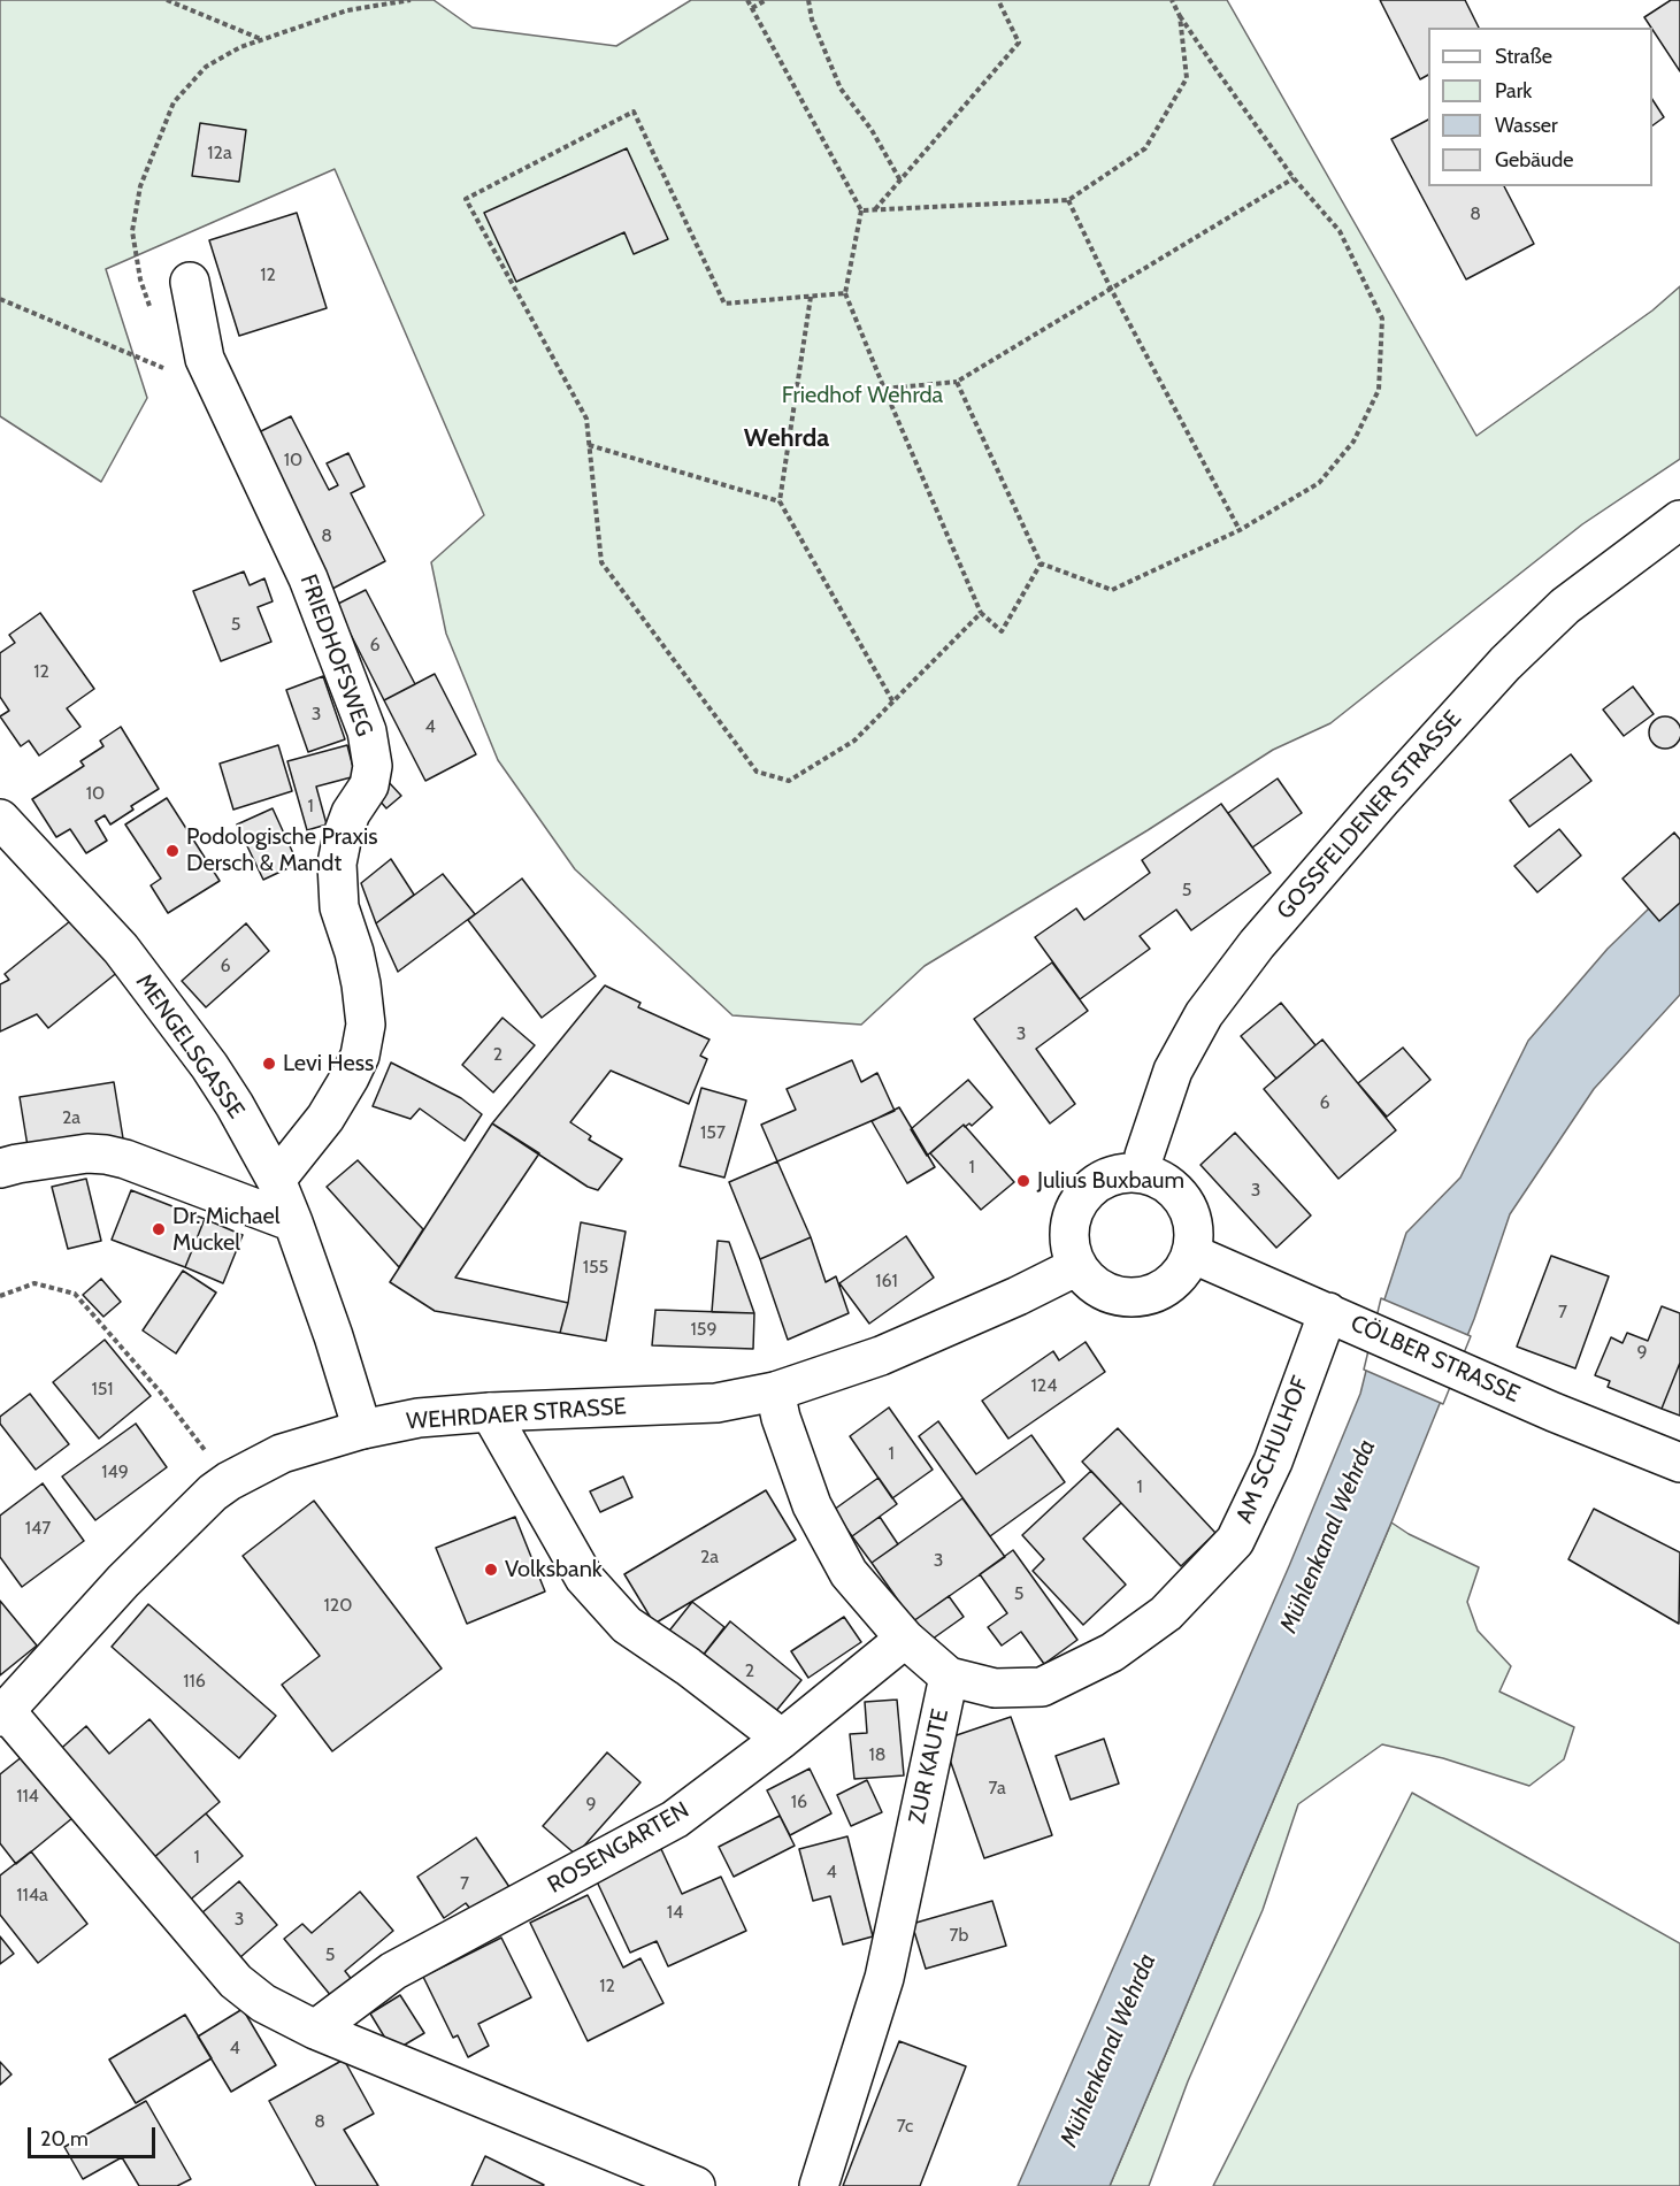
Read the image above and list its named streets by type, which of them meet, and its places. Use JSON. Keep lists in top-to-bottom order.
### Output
{
  "streets": {
    "street": [
      "FRIEDHOFSWEG",
      "GOSSFELDENER STRASSE",
      "MENGELSGASSE",
      "CÖLBER STRASSE",
      "WEHRDAER STRASSE",
      "AM SCHULHOF",
      "ZUR KAUTE",
      "ROSENGARTEN"
    ]
  },
  "crossings": [
    ["FRIEDHOFSWEG", "MENGELSGASSE"],
    ["GOSSFELDENER STRASSE", "CÖLBER STRASSE"],
    ["GOSSFELDENER STRASSE", "WEHRDAER STRASSE"],
    ["MENGELSGASSE", "WEHRDAER STRASSE"],
    ["CÖLBER STRASSE", "WEHRDAER STRASSE"],
    ["CÖLBER STRASSE", "AM SCHULHOF"],
    ["WEHRDAER STRASSE", "ZUR KAUTE"],
    ["AM SCHULHOF", "ZUR KAUTE"],
    ["ZUR KAUTE", "ROSENGARTEN"]
  ],
  "districts": ["Wehrda"],
  "water": ["Mühlenkanal Wehrda"],
  "parks": ["Friedhof Wehrda"],
  "places": [
    "Podologische Praxis Dersch & Mandt",
    "Levi Hess",
    "Julius Buxbaum",
    "Dr. Michael Muckel",
    "Volksbank"
  ],
  "house_numbers": [
    "12a",
    "8",
    "12",
    "10",
    "8",
    "5",
    "6",
    "12",
    "3",
    "4",
    "10",
    "1",
    "5",
    "6",
    "3",
    "2",
    "6",
    "2a",
    "157",
    "1",
    "3",
    "155",
    "161",
    "7",
    "159",
    "9",
    "124",
    "151",
    "1",
    "149",
    "1",
    "147",
    "2a",
    "3",
    "5",
    "120",
    "2",
    "116",
    "18",
    "7a",
    "114",
    "16",
    "9",
    "1",
    "4",
    "7",
    "114a",
    "14",
    "3",
    "7b",
    "5",
    "12",
    "4",
    "8",
    "7c"
  ],
  "legend": [
    "Straße",
    "Park",
    "Wasser",
    "Gebäude"
  ],
  "scale_bar": "20 m"
}
